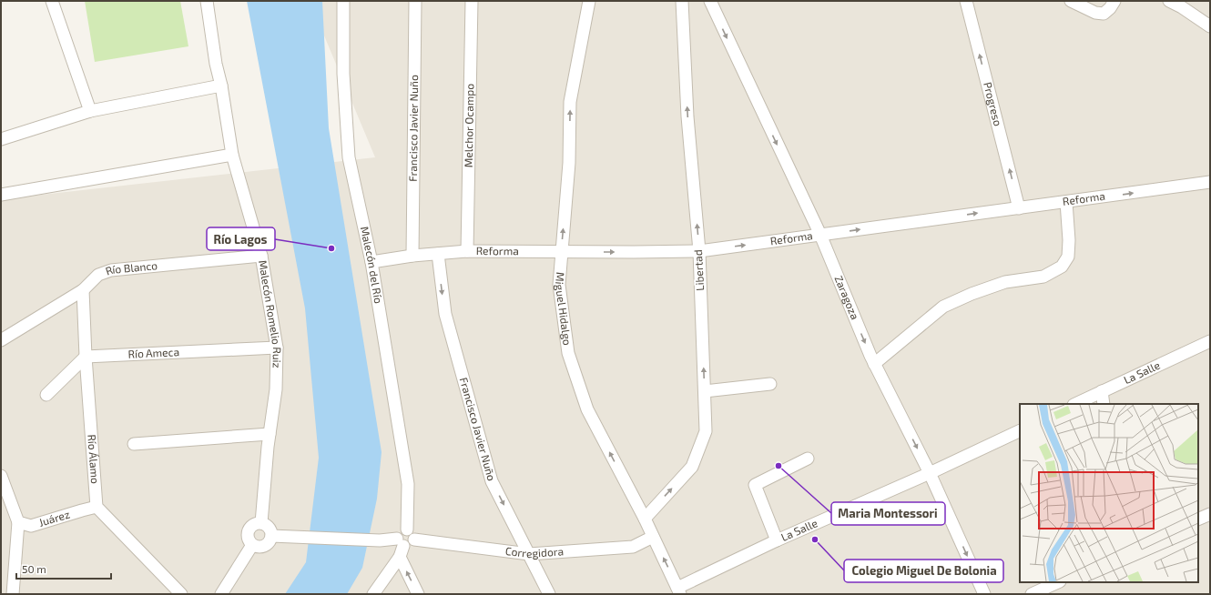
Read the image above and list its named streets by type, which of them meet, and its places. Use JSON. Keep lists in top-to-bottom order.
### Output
{
  "streets": {
    "street": [
      "Progreso",
      "Melchor Ocampo",
      "Francisco Javier Nuño",
      "Reforma",
      "Malecón del Río",
      "Río Blanco",
      "Libertad",
      "Zaragoza",
      "Miguel Hidalgo",
      "Malecón Romelio Ruiz",
      "Río Ameca",
      "La Salle",
      "Río Álamo",
      "Juárez",
      "Corregidora"
    ]
  },
  "crossings": [
    ["Progreso", "Reforma"],
    ["Melchor Ocampo", "Reforma"],
    ["Francisco Javier Nuño", "Reforma"],
    ["Francisco Javier Nuño", "Corregidora"],
    ["Reforma", "Malecón del Río"],
    ["Reforma", "Libertad"],
    ["Reforma", "Zaragoza"],
    ["Reforma", "Miguel Hidalgo"],
    ["Río Blanco", "Malecón Romelio Ruiz"],
    ["Río Blanco", "Río Álamo"],
    ["Libertad", "Miguel Hidalgo"],
    ["Zaragoza", "La Salle"],
    ["Miguel Hidalgo", "La Salle"],
    ["Miguel Hidalgo", "Corregidora"],
    ["Malecón Romelio Ruiz", "Río Ameca"],
    ["Río Ameca", "Río Álamo"],
    ["Río Álamo", "Juárez"]
  ],
  "one_way": [
    "Progreso",
    "Francisco Javier Nuño",
    "Reforma",
    "Libertad",
    "Zaragoza",
    "Miguel Hidalgo"
  ],
  "places": ["Río Lagos", "Maria Montessori", "Colegio Miguel De Bolonia"],
  "scale_bar": "50 m"
}
